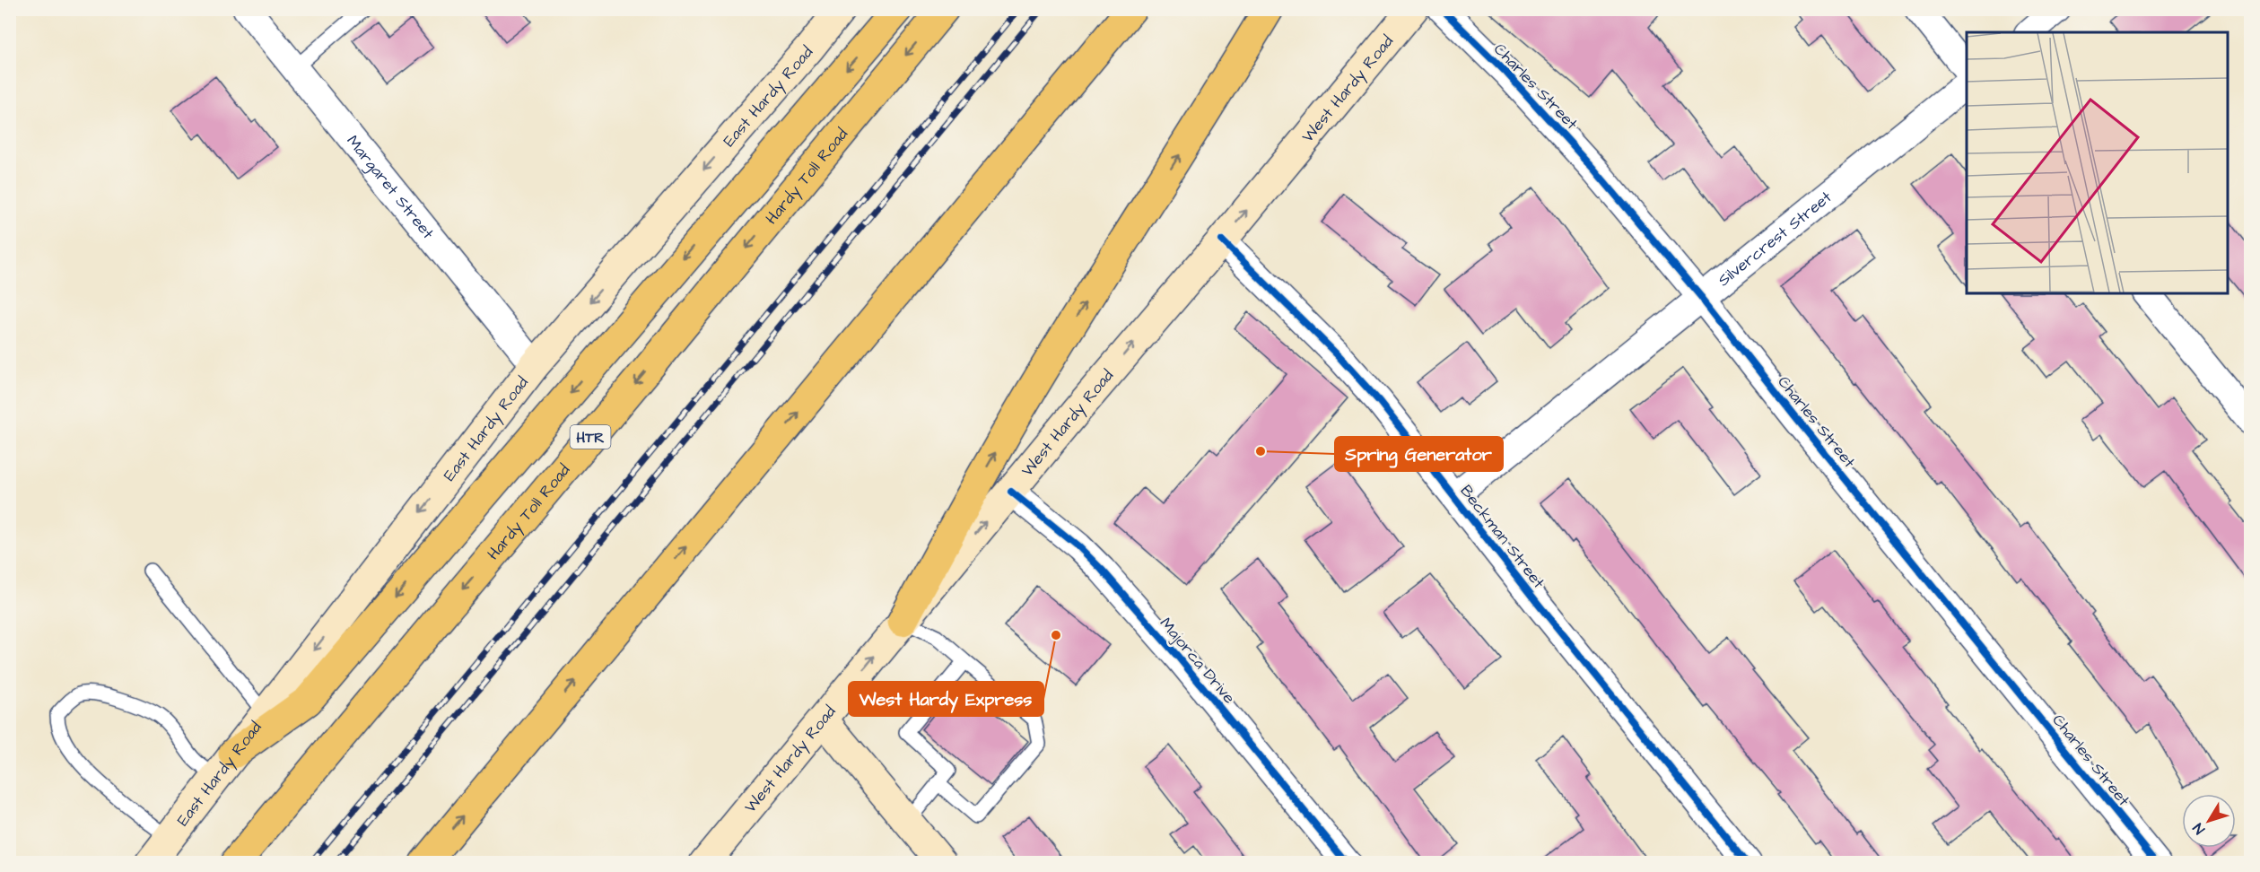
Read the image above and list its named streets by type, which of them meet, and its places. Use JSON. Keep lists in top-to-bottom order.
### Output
{
  "streets": {
    "highway": ["Hardy Toll Road", "HTR"],
    "main road": ["West Hardy Road", "East Hardy Road"],
    "street": [
      "Charles Street",
      "Margaret Street",
      "Silvercrest Street",
      "Beckman Street",
      "Majorca Drive"
    ]
  },
  "crossings": [
    ["Charles Street", "Silvercrest Street"],
    ["West Hardy Road", "Beckman Street"],
    ["West Hardy Road", "Majorca Drive"],
    ["East Hardy Road", "Margaret Street"],
    ["Silvercrest Street", "Beckman Street"]
  ],
  "one_way": ["West Hardy Road", "East Hardy Road"],
  "places": ["Spring Generator", "West Hardy Express"],
  "north": "bottom left"
}
